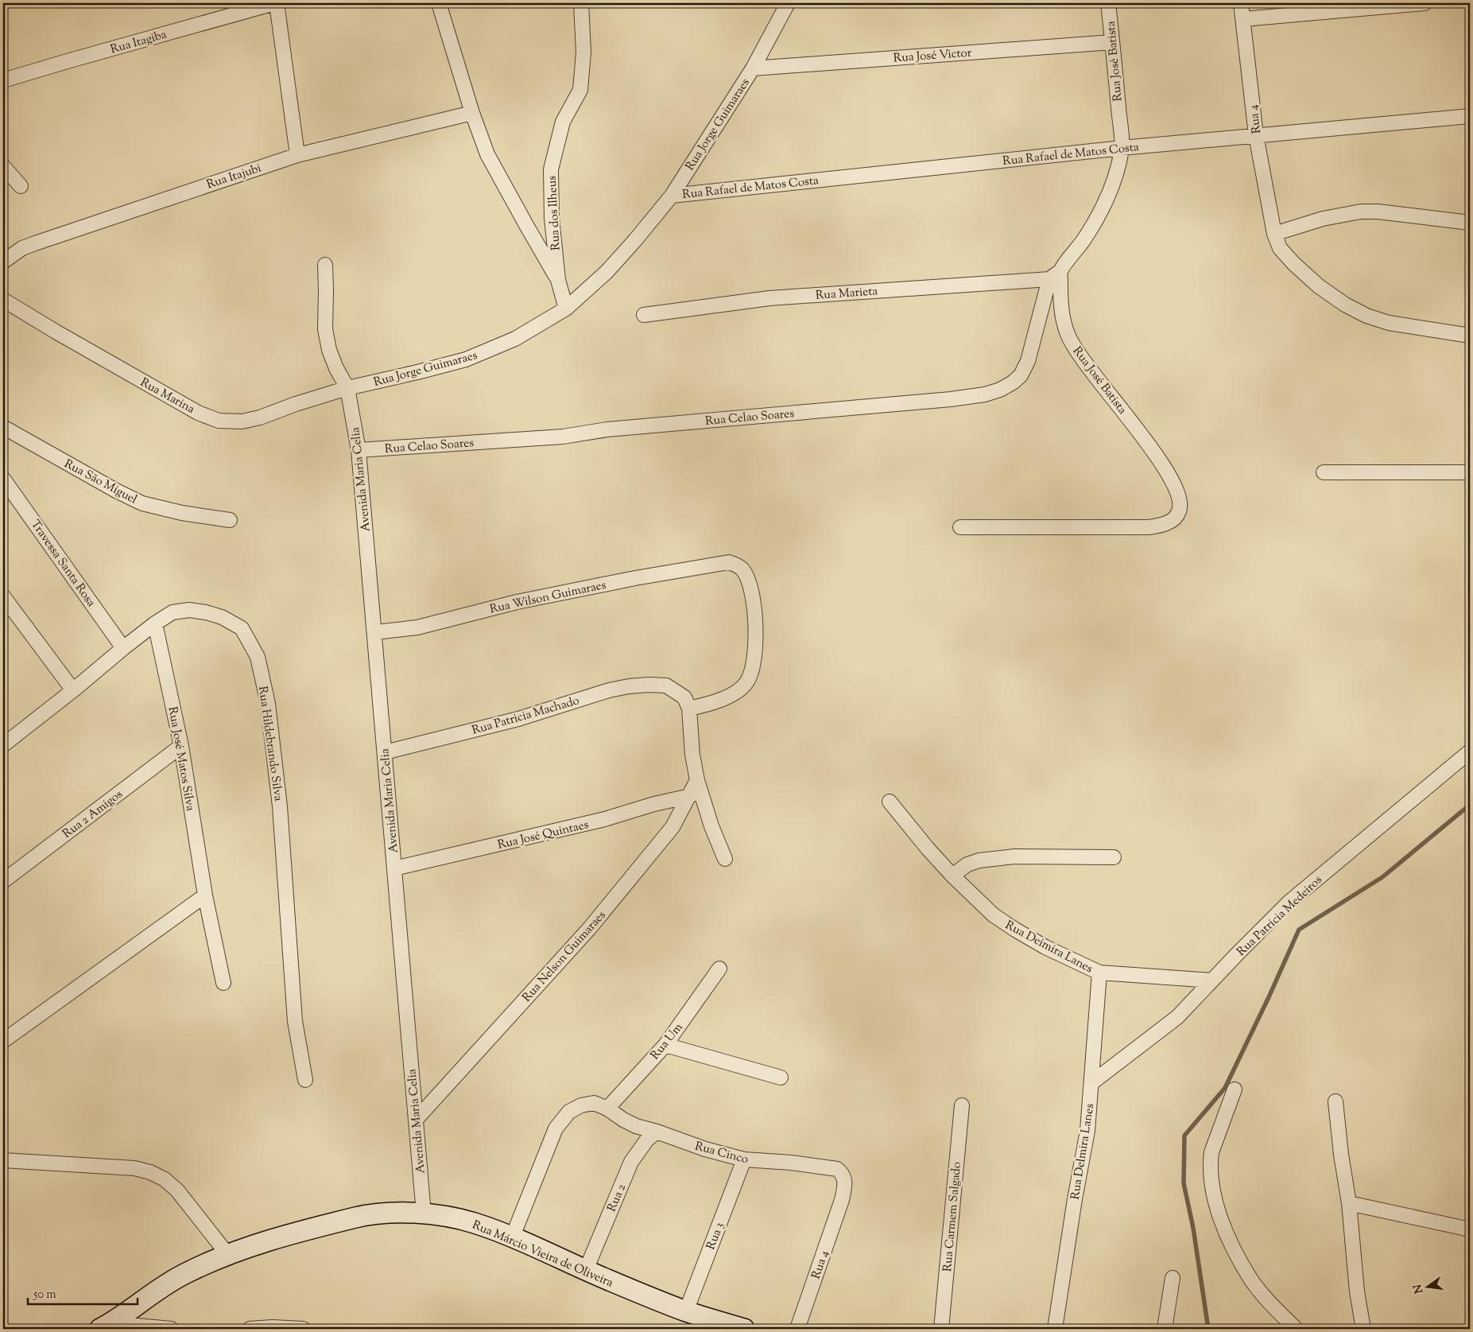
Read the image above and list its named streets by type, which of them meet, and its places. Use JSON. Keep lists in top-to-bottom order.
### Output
{
  "streets": {
    "main road": ["Rua Márcio Vieira de Oliveira"],
    "street": [
      "Rua Itagiba",
      "Rua José Victor",
      "Rua José Batista",
      "Rua 4",
      "Rua Jorge Guimaraes",
      "Rua Rafael de Matos Costa",
      "Rua Itajubi",
      "Rua dos Ilheus",
      "Rua Marieta",
      "Rua Marina",
      "Rua Celao Soares",
      "Avenida Maria Celia",
      "Rua São Miguel",
      "Travessa Santa Rosa",
      "Rua Wilson Guimaraes",
      "Rua Patricia Machado",
      "Rua Hildebrando Silva",
      "Rua José Matos Silva",
      "Rua 2 Amigos",
      "Rua José Quintaes",
      "Rua Patricia Medeiros",
      "Rua Deimira Lanes",
      "Rua Nelson Guimaraes",
      "Rua Um",
      "Rua Delmira Lanes",
      "Rua Cinco",
      "Rua 2",
      "Rua Carmem Salgado",
      "Rua 3"
    ]
  },
  "crossings": [
    ["Rua José Victor", "Rua José Batista"],
    ["Rua José Victor", "Rua Jorge Guimaraes"],
    ["Rua José Batista", "Rua Rafael de Matos Costa"],
    ["Rua 4", "Rua Rafael de Matos Costa"],
    ["Rua 4", "Rua Cinco"],
    ["Rua Jorge Guimaraes", "Rua Rafael de Matos Costa"],
    ["Rua Jorge Guimaraes", "Rua dos Ilheus"],
    ["Rua Jorge Guimaraes", "Rua Marina"],
    ["Rua Jorge Guimaraes", "Avenida Maria Celia"],
    ["Rua Marieta", "Rua Celao Soares"],
    ["Rua Marina", "Avenida Maria Celia"],
    ["Rua Celao Soares", "Avenida Maria Celia"],
    ["Avenida Maria Celia", "Rua Wilson Guimaraes"],
    ["Avenida Maria Celia", "Rua Patricia Machado"],
    ["Avenida Maria Celia", "Rua José Quintaes"],
    ["Avenida Maria Celia", "Rua Nelson Guimaraes"],
    ["Avenida Maria Celia", "Rua Márcio Vieira de Oliveira"],
    ["Travessa Santa Rosa", "Rua Hildebrando Silva"],
    ["Rua Wilson Guimaraes", "Rua Patricia Machado"],
    ["Rua Hildebrando Silva", "Rua José Matos Silva"],
    ["Rua José Matos Silva", "Rua 2 Amigos"],
    ["Rua José Quintaes", "Rua Nelson Guimaraes"],
    ["Rua Patricia Medeiros", "Rua Deimira Lanes"],
    ["Rua Patricia Medeiros", "Rua Delmira Lanes"],
    ["Rua Deimira Lanes", "Rua Delmira Lanes"],
    ["Rua Um", "Rua Cinco"],
    ["Rua Cinco", "Rua 2"],
    ["Rua Cinco", "Rua 3"],
    ["Rua Cinco", "Rua Márcio Vieira de Oliveira"],
    ["Rua 2", "Rua Márcio Vieira de Oliveira"],
    ["Rua 3", "Rua Márcio Vieira de Oliveira"]
  ],
  "scale_bar": "50 m",
  "north": "left"
}
